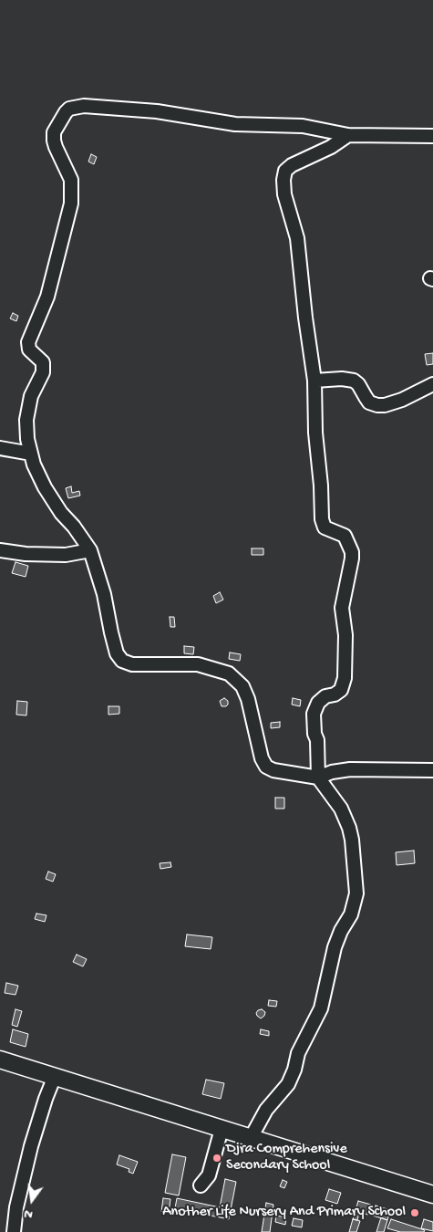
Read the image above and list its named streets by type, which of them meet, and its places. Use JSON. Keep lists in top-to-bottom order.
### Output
{
  "places": ["Djra Comprehensive Secondary School", "Another Life Nursery And Primary School"],
  "north": "bottom"
}
